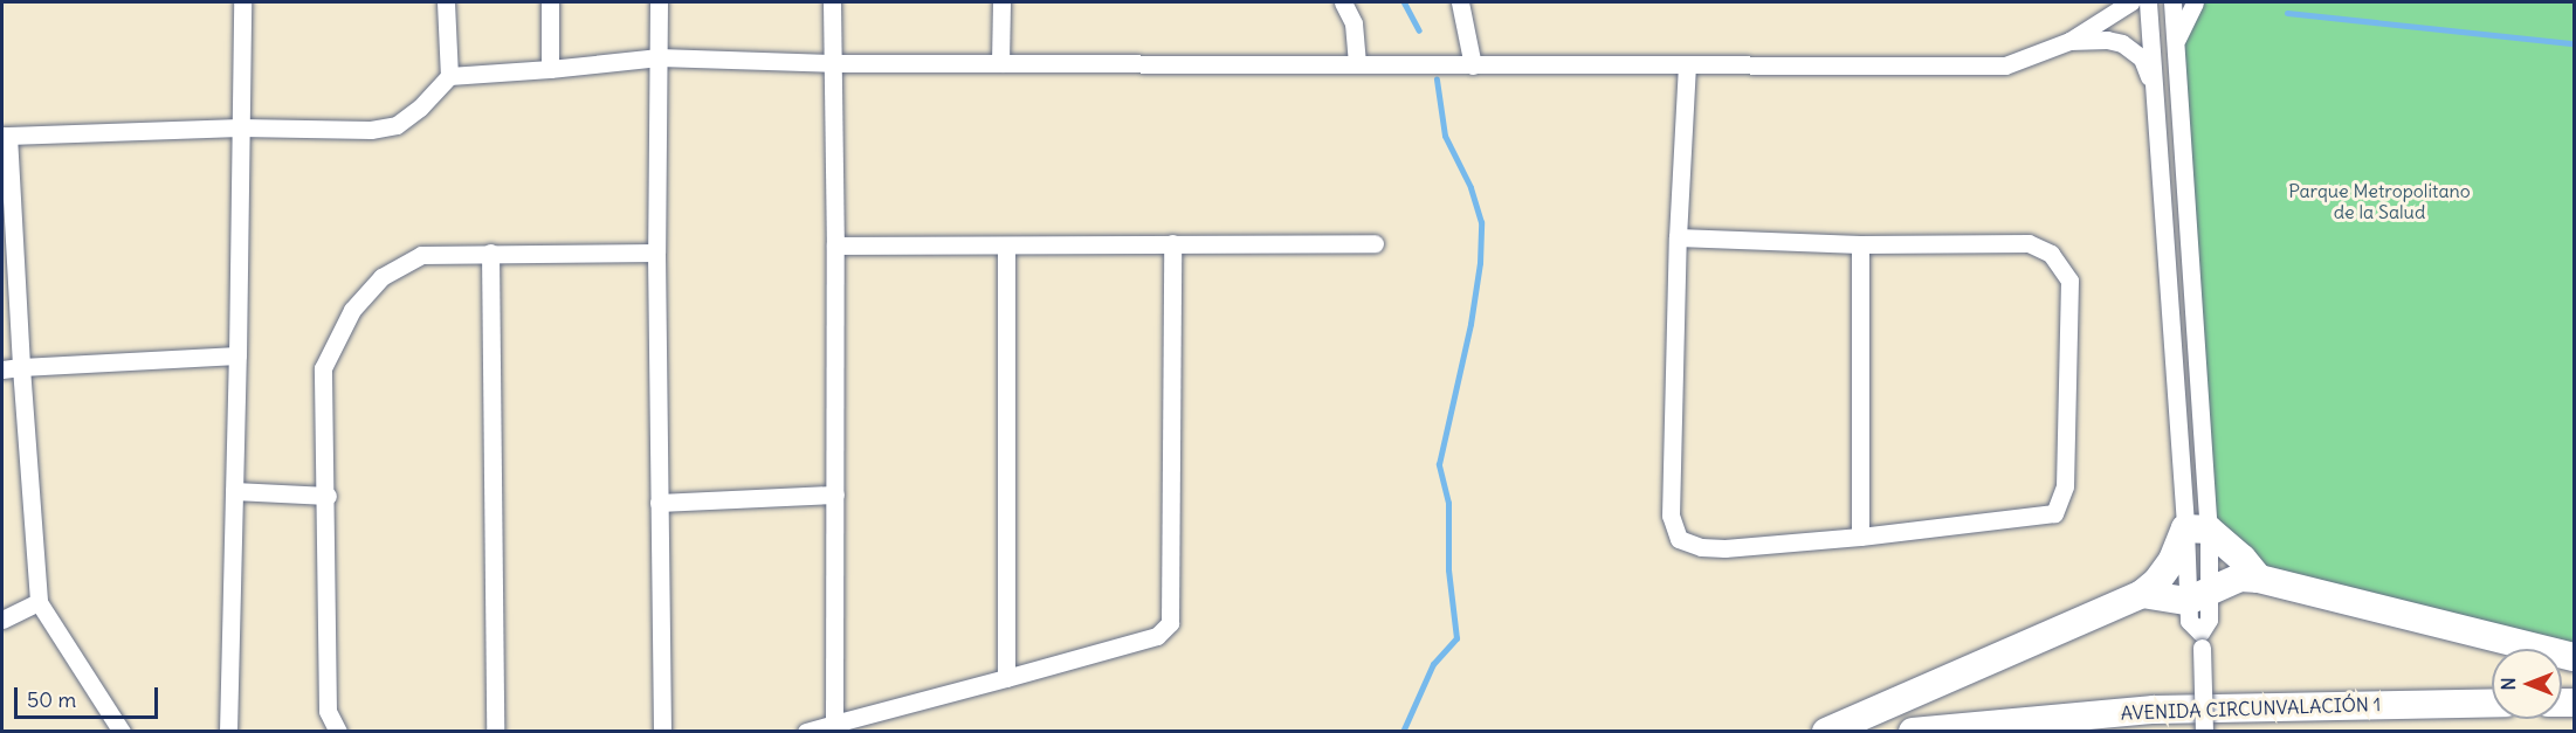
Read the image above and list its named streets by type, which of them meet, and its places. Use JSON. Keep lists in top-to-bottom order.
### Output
{
  "streets": {
    "main road": ["AVENIDA CIRCUNVALACIÓN 1"]
  },
  "parks": ["Parque Metropolitano de la Salud"],
  "scale_bar": "50 m",
  "north": "left"
}
